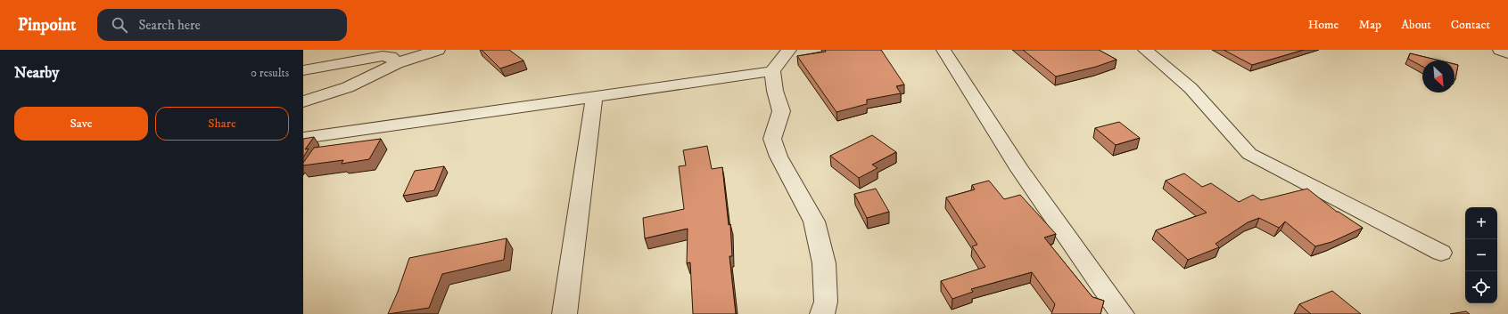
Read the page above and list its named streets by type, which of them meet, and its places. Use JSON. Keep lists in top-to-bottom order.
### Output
{
  "north": "bottom right",
  "page": {
    "header": "Pinpoint",
    "search": "Search here",
    "nav": [
      "Home",
      "Map",
      "About",
      "Contact"
    ],
    "heading": ["Nearby", "0 results"],
    "buttons": ["Save", "Share"],
    "map_buttons": ["+", "−"]
  }
}
